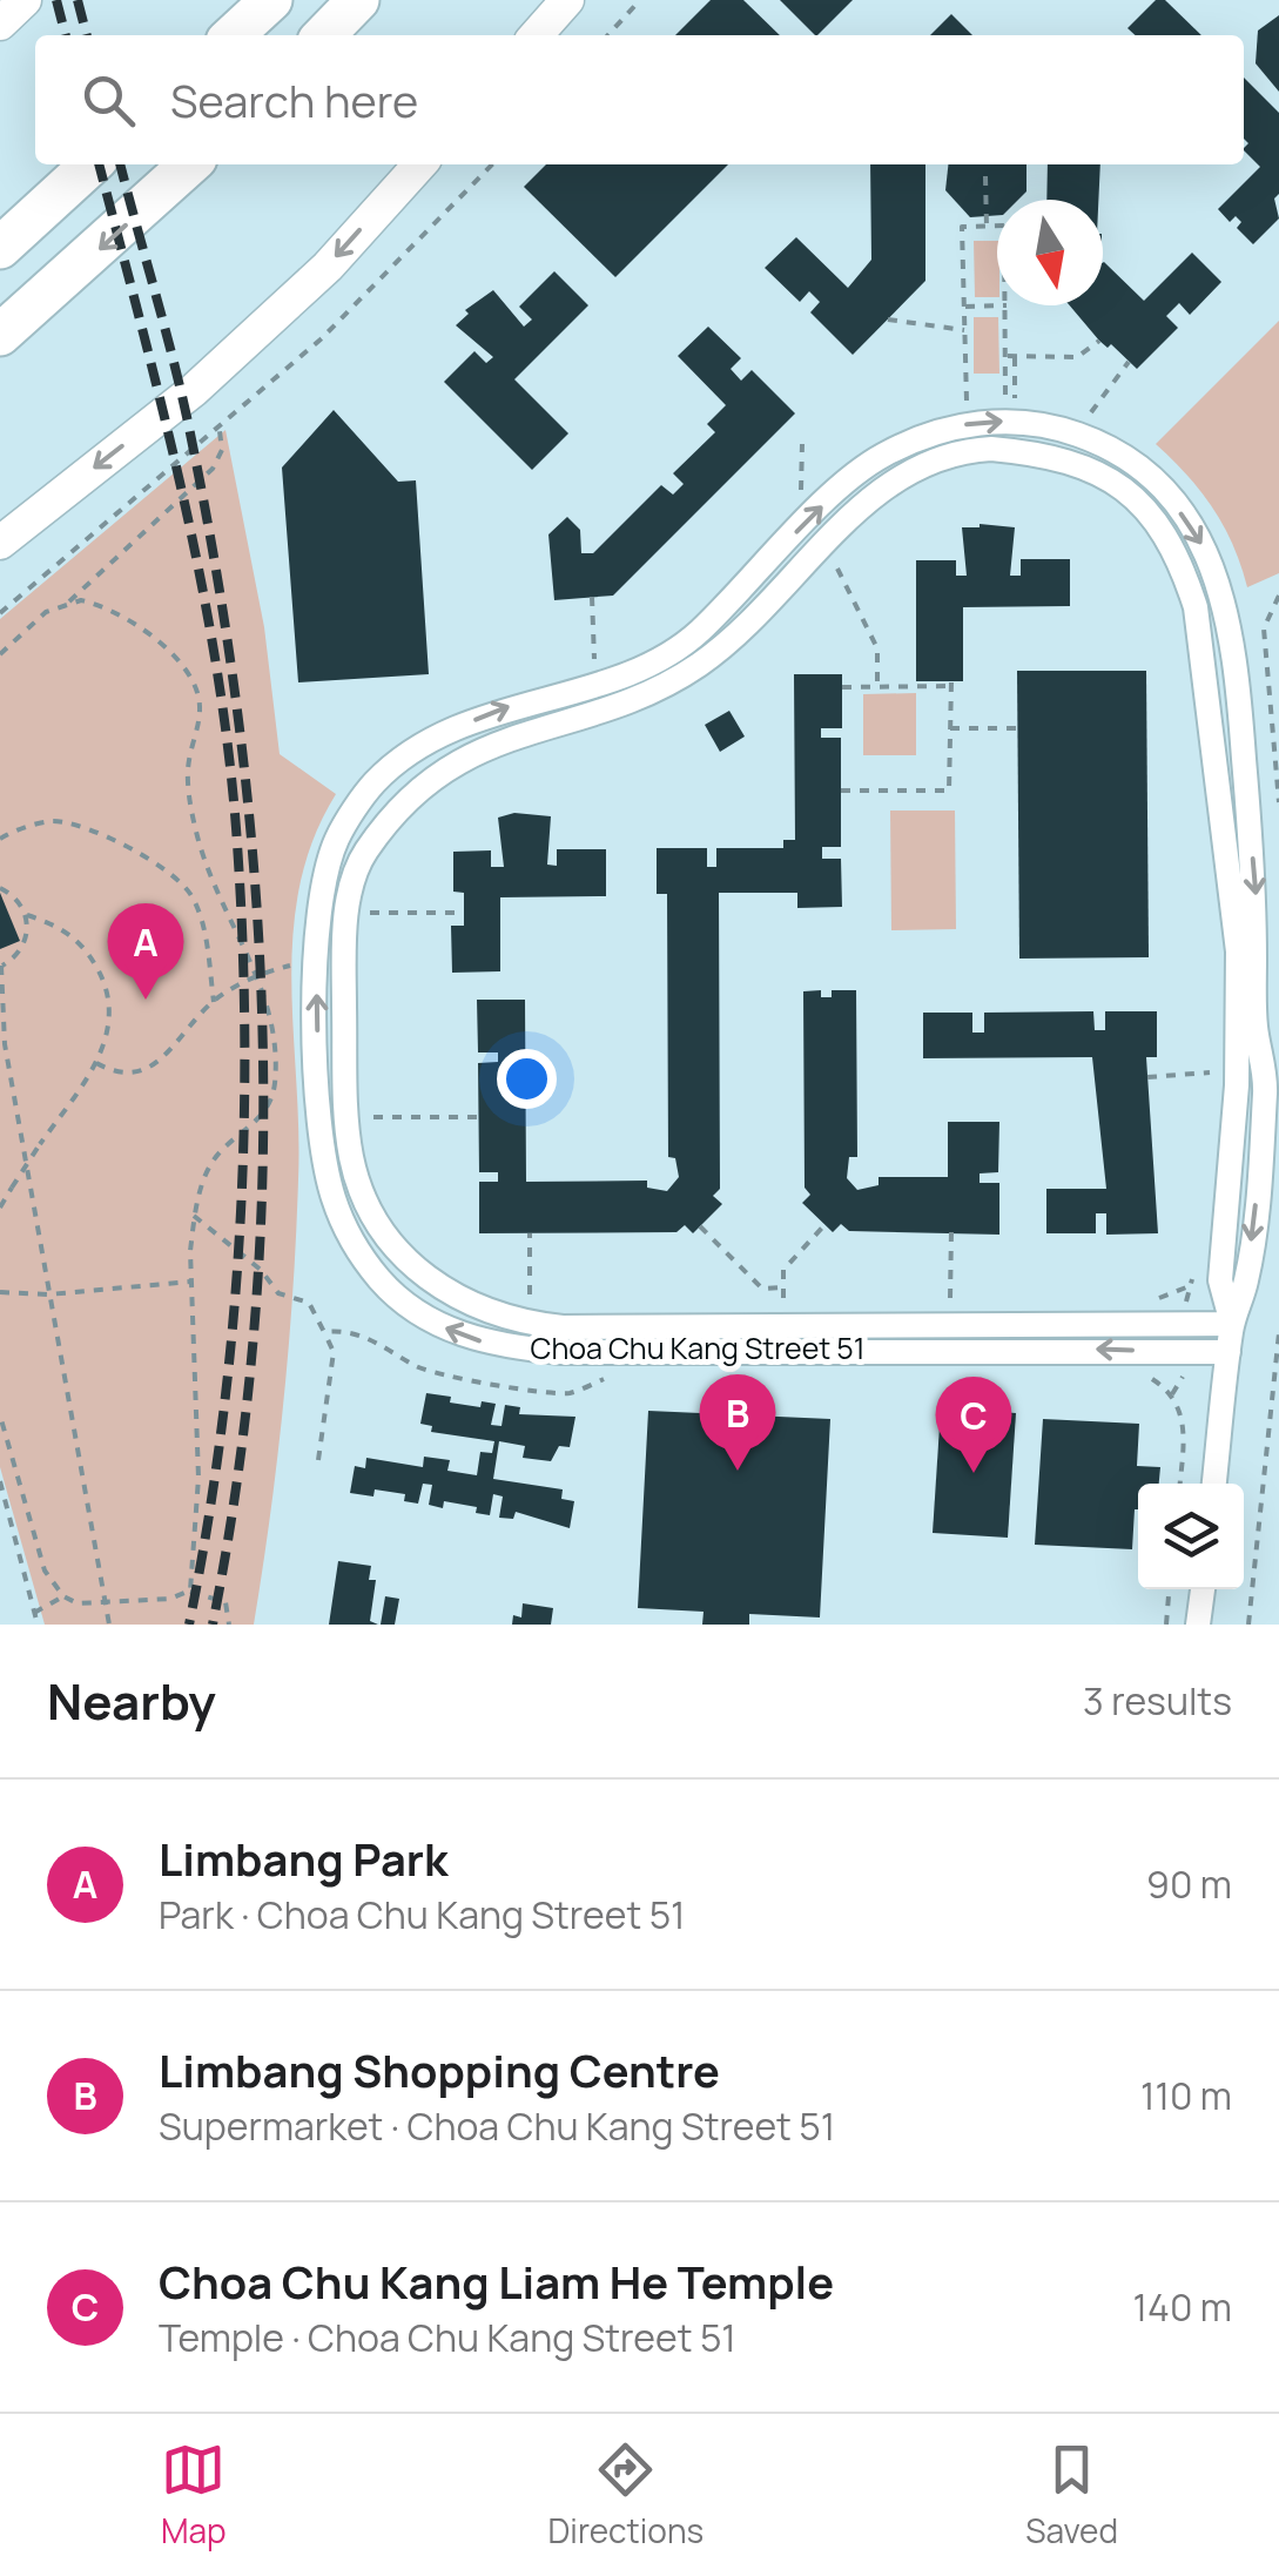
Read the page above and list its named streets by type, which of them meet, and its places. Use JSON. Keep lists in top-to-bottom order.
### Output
{
  "streets": {
    "street": ["Choa Chu Kang Street 51"]
  },
  "north": "bottom",
  "page": {
    "search": "Search here",
    "pins": ["A", "B", "C"],
    "heading": ["Nearby", "3 results"],
    "list": [
      {
        "mark": "A",
        "name": "Limbang Park",
        "note": "Park · Choa Chu Kang Street 51",
        "value": "90 m"
      },
      {
        "mark": "B",
        "name": "Limbang Shopping Centre",
        "note": "Supermarket · Choa Chu Kang Street 51",
        "value": "110 m"
      },
      {
        "mark": "C",
        "name": "Choa Chu Kang Liam He Temple",
        "note": "Temple · Choa Chu Kang Street 51",
        "value": "140 m"
      }
    ],
    "nav": ["Map", "Directions", "Saved"]
  }
}
